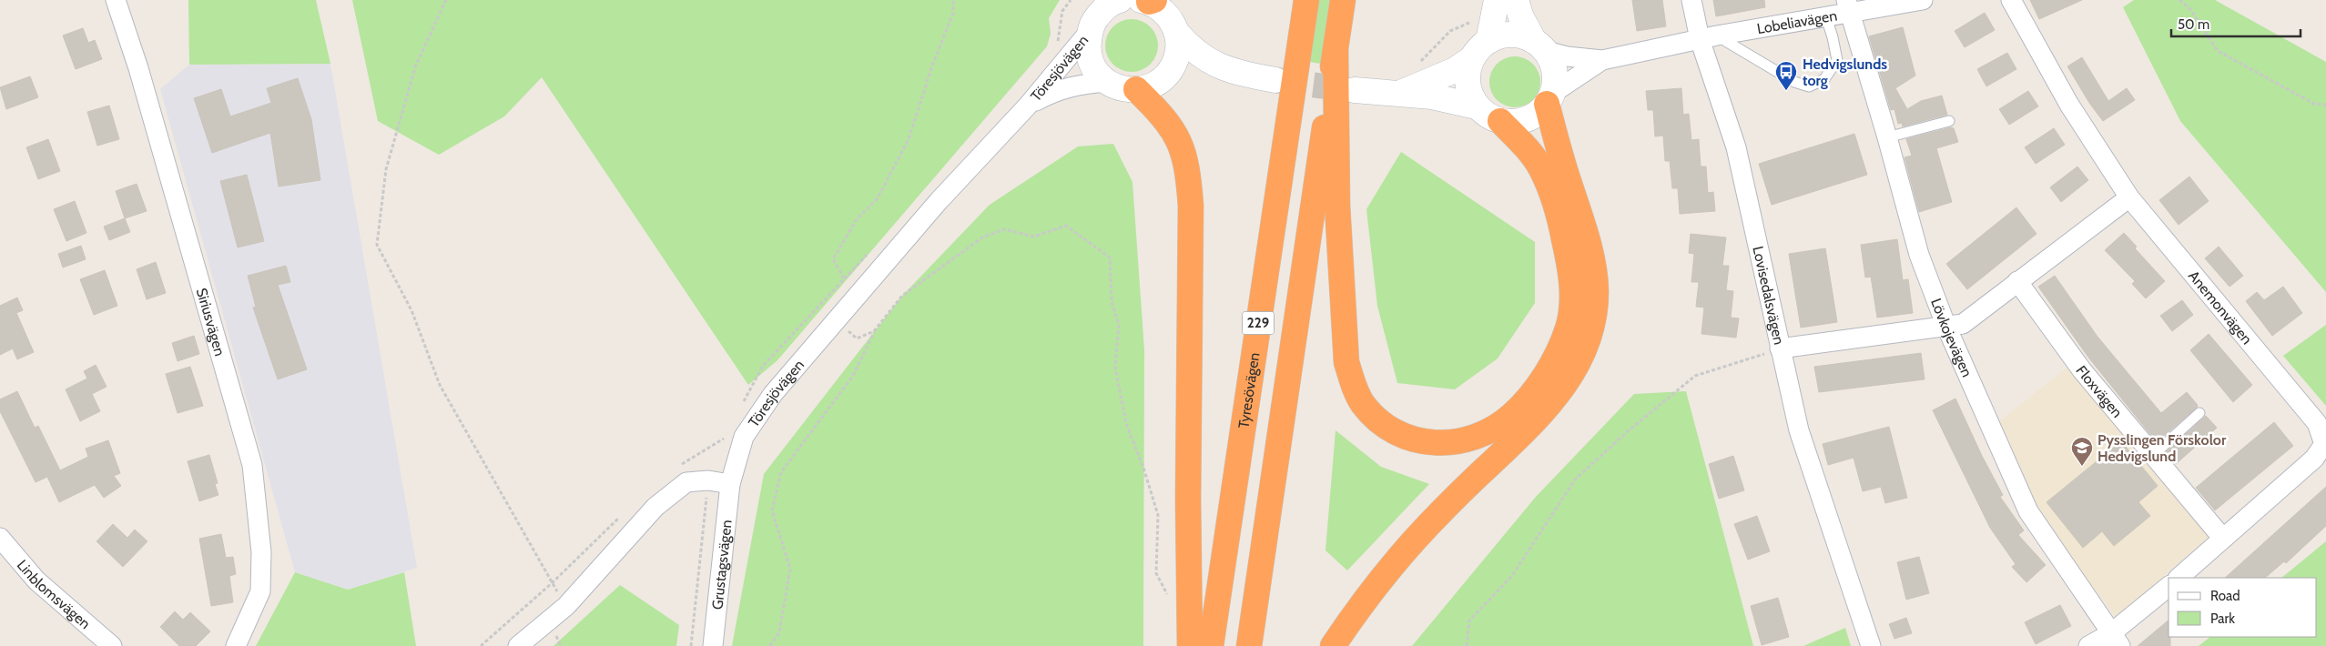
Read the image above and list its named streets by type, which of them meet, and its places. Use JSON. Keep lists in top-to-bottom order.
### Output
{
  "streets": {
    "highway": ["229", "Tyresövägen"],
    "street": [
      "Lobeliavägen",
      "Töresjövägen",
      "Lovisedalsvägen",
      "Anemonvägen",
      "Siriusvägen",
      "Lövkojevägen",
      "Floxvägen",
      "Grustagsvägen",
      "Linblomsvägen"
    ]
  },
  "crossings": [
    ["Lobeliavägen", "Lovisedalsvägen"],
    ["Lobeliavägen", "Lövkojevägen"],
    ["Töresjövägen", "Grustagsvägen"],
    ["Anemonvägen", "Floxvägen"]
  ],
  "places": {
    "bus stop": ["Hedvigslunds torg"],
    "school or university": ["Pysslingen Förskolor Hedvigslund"]
  },
  "legend": ["Road", "Park"],
  "scale_bar": "50 m"
}
